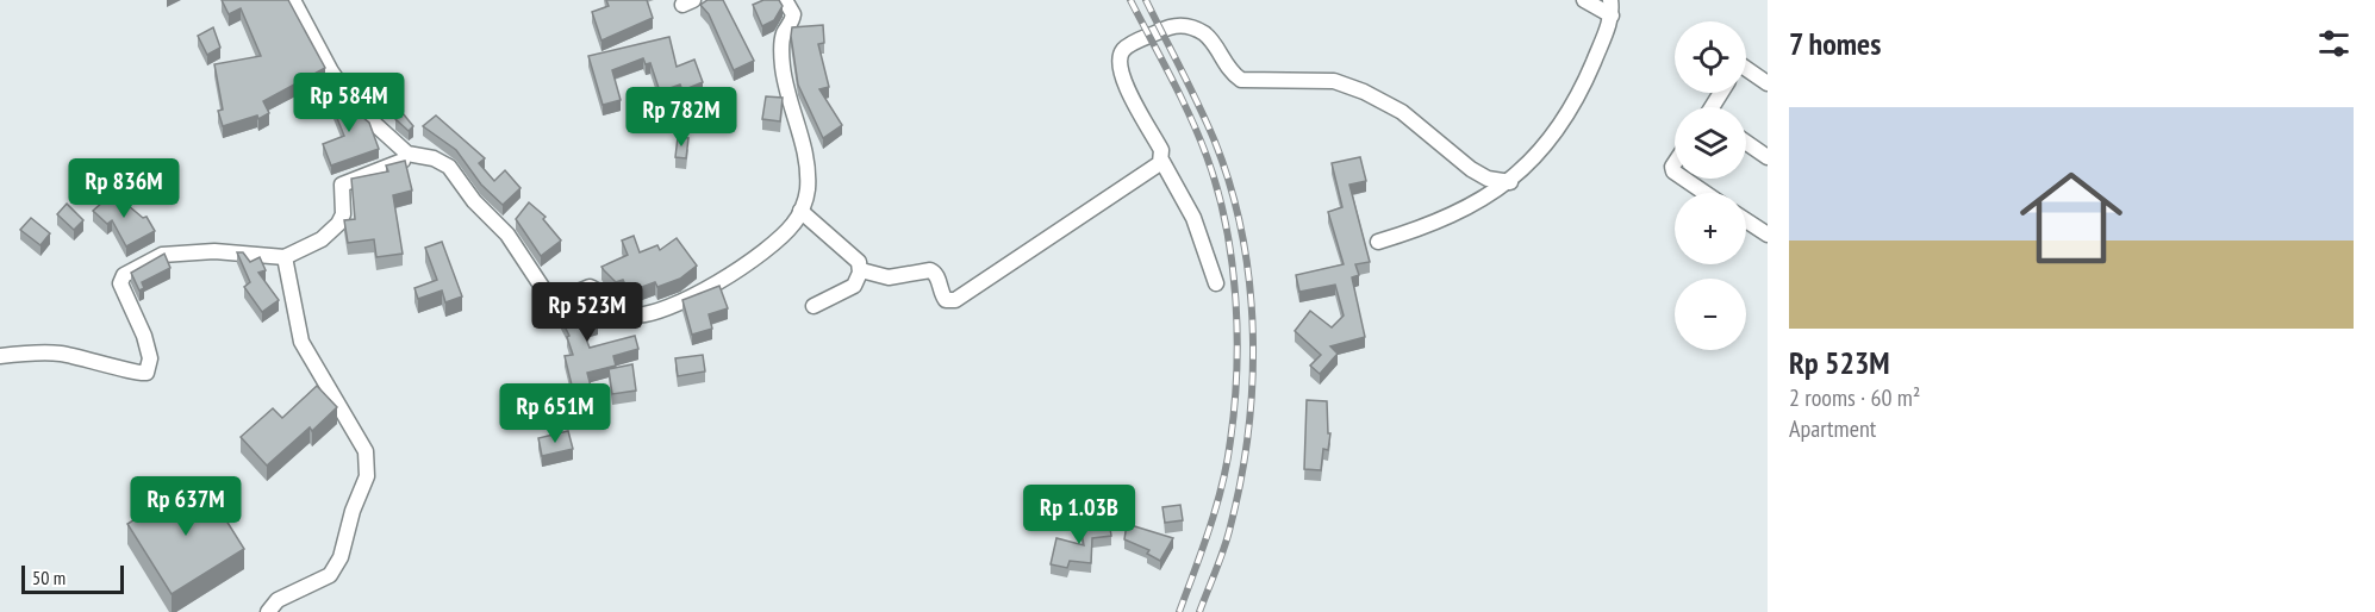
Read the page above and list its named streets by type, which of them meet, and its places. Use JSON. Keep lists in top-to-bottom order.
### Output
{
  "scale_bar": "50 m",
  "page": {
    "heading": "7 homes",
    "map_buttons": ["+", "−"],
    "price": [
      "Rp 584M",
      "Rp 782M",
      "Rp 836M",
      "Rp 523M",
      "Rp 651M",
      "Rp 637M",
      "Rp 1.03B"
    ],
    "list": [
      {
        "name": "Rp 523M",
        "note": "2 rooms · 60 m² · Apartment"
      }
    ],
    "scale": "50 m"
  }
}
